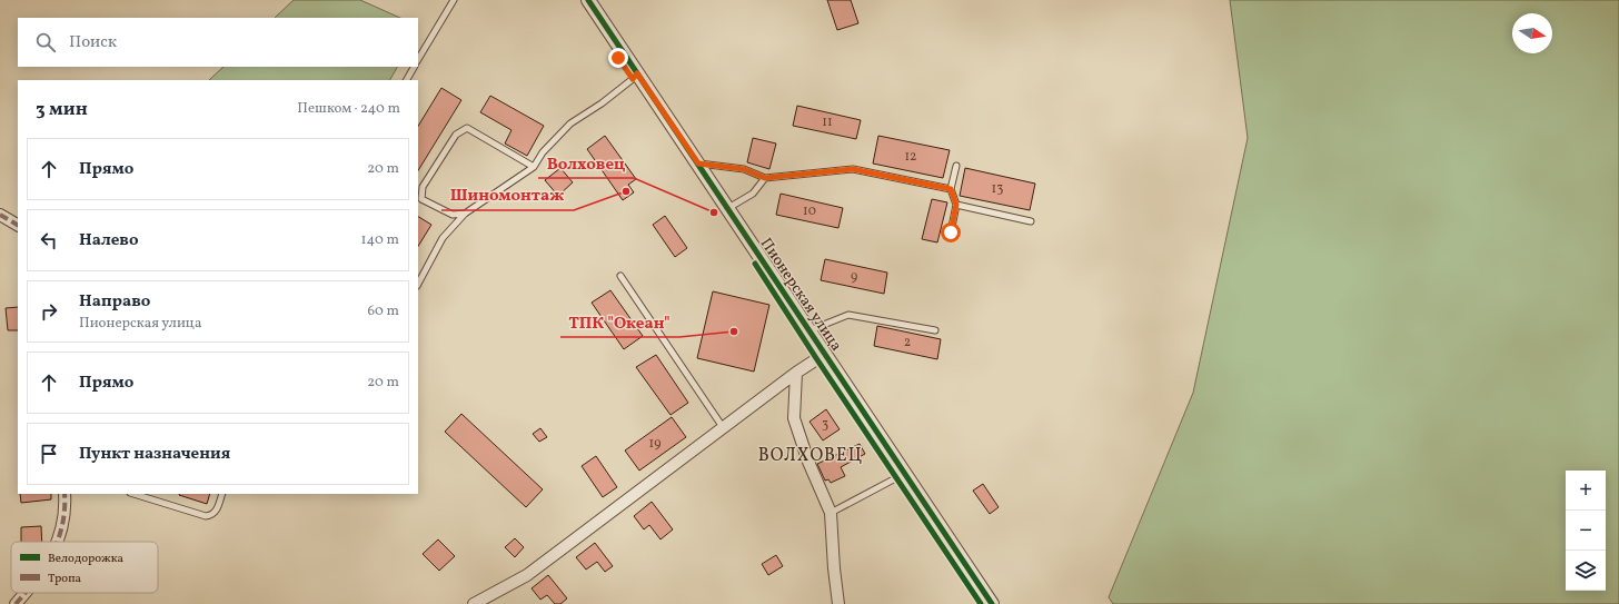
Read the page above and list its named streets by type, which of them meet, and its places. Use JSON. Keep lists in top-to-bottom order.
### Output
{
  "streets": {
    "street": ["Пионерская улица"]
  },
  "districts": ["ВОЛХОВЕЦ"],
  "places": ["Шиномонтаж", "Волховец", "ТПК \"Океан\""],
  "house_numbers": [
    "11",
    "12",
    "13",
    "10",
    "9",
    "2",
    "3",
    "19"
  ],
  "legend": ["Велодорожка", "Тропа"],
  "north": "right",
  "page": {
    "search": "Поиск",
    "heading": ["3 мин", "Пешком · 240 m"],
    "list": [
      ["Прямо", "20 m"],
      ["Налево", "140 m"],
      ["Направо", "Пионерская улица", "60 m"],
      ["Прямо", "20 m"],
      "Пункт назначения"
    ],
    "map_buttons": ["+", "−"]
  }
}
